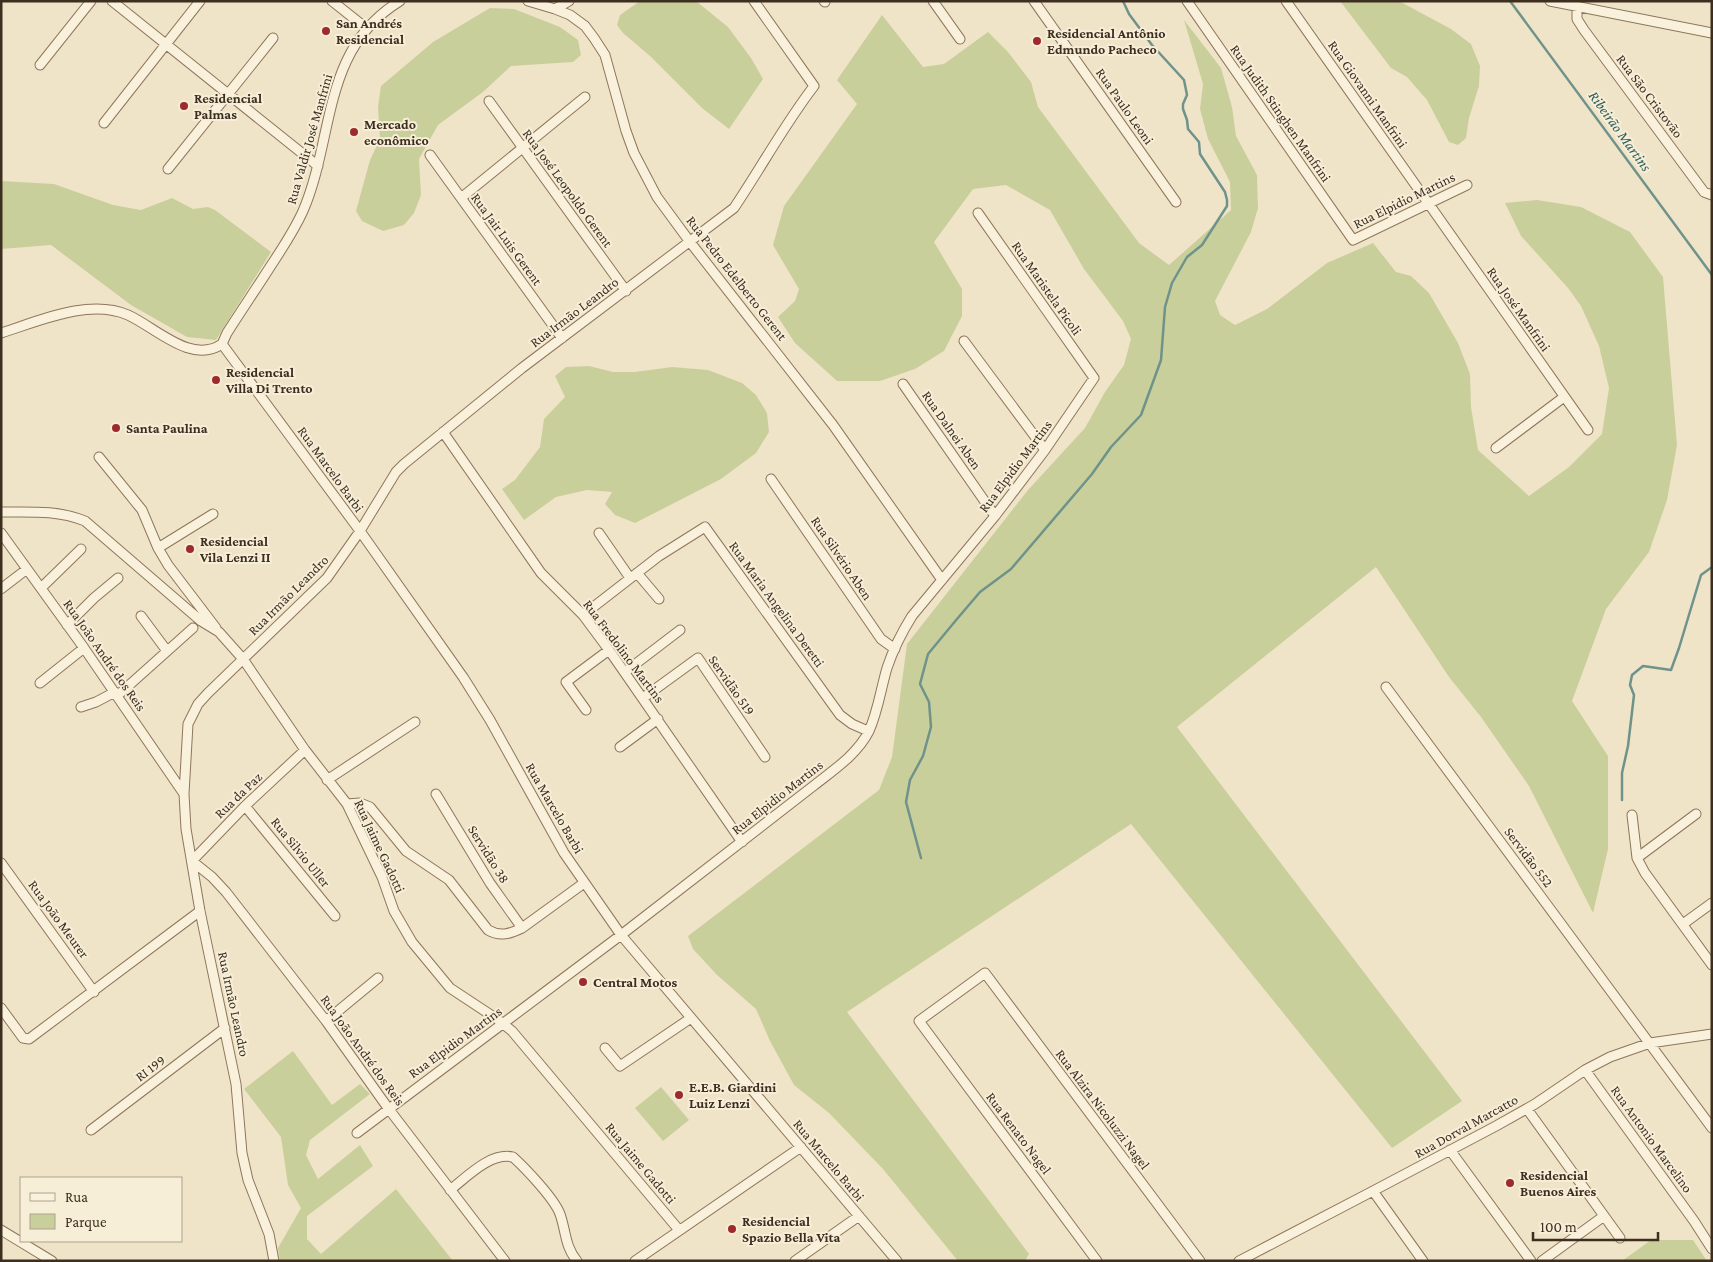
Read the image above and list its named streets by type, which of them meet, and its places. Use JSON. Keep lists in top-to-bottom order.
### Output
{
  "streets": {
    "street": [
      "Rua Giovanni Manfrini",
      "Rua São Cristovão",
      "Rua Paulo Leoni",
      "Rua Judith Stinghen Manfrini",
      "Rua Valdir José Manfrini",
      "Rua José Leopoldo Gerent",
      "Rua Elpidio Martins",
      "Rua Jair Luis Gerent",
      "Rua Pedro Edelberto Gerent",
      "Rua Maristela Picoli",
      "Rua José Manfrini",
      "Rua Irmão Leandro",
      "Rua Dalnei Aben",
      "Rua Marcelo Barbi",
      "Rua Silvério Aben",
      "Rua Maria Angelina Deretti",
      "Rua Fredolino Martins",
      "Rua João André dos Reis",
      "Servidão 519",
      "Rua da Paz",
      "Rua Jaime Gadotti",
      "Rua Silvio Uller",
      "Servidão 38",
      "Servidão 552",
      "Rua João Meurer",
      "RI 199",
      "Rua Alzira Nicoluzzi Nagel",
      "Rua Dorval Marcatto",
      "Rua Renato Nagel",
      "Rua Antonio Marcelino"
    ]
  },
  "crossings": [
    ["Rua Giovanni Manfrini", "Rua Elpidio Martins"],
    ["Rua Giovanni Manfrini", "Rua José Manfrini"],
    ["Rua Judith Stinghen Manfrini", "Rua Elpidio Martins"],
    ["Rua Valdir José Manfrini", "Rua Marcelo Barbi"],
    ["Rua José Leopoldo Gerent", "Rua Irmão Leandro"],
    ["Rua Elpidio Martins", "Rua Pedro Edelberto Gerent"],
    ["Rua Elpidio Martins", "Rua Maristela Picoli"],
    ["Rua Elpidio Martins", "Rua José Manfrini"],
    ["Rua Elpidio Martins", "Rua Dalnei Aben"],
    ["Rua Elpidio Martins", "Rua Marcelo Barbi"],
    ["Rua Elpidio Martins", "Rua Silvério Aben"],
    ["Rua Elpidio Martins", "Rua Maria Angelina Deretti"],
    ["Rua Elpidio Martins", "Rua Fredolino Martins"],
    ["Rua Elpidio Martins", "Rua João André dos Reis"],
    ["Rua Elpidio Martins", "Rua Jaime Gadotti"],
    ["Rua Jair Luis Gerent", "Rua Irmão Leandro"],
    ["Rua Pedro Edelberto Gerent", "Rua Irmão Leandro"],
    ["Rua Irmão Leandro", "Rua Marcelo Barbi"],
    ["Rua Irmão Leandro", "Rua Fredolino Martins"],
    ["Rua Irmão Leandro", "Rua João André dos Reis"],
    ["Rua Irmão Leandro", "Rua da Paz"],
    ["Rua Irmão Leandro", "Rua Jaime Gadotti"],
    ["Rua Irmão Leandro", "RI 199"],
    ["Rua Fredolino Martins", "Servidão 519"],
    ["Rua João André dos Reis", "Rua da Paz"],
    ["Rua da Paz", "Rua Jaime Gadotti"],
    ["Rua da Paz", "Rua Silvio Uller"],
    ["Servidão 552", "Rua Dorval Marcatto"],
    ["Rua Alzira Nicoluzzi Nagel", "Rua Renato Nagel"],
    ["Rua Dorval Marcatto", "Rua Antonio Marcelino"]
  ],
  "water": ["Ribeirão Martins"],
  "places": [
    "San Andrés Residencial",
    "Residencial Antônio Edmundo Pacheco",
    "Residencial Palmas",
    "Mercado econômico",
    "Residencial Villa Di Trento",
    "Santa Paulina",
    "Residencial Vila Lenzi II",
    "Central Motos",
    "E.E.B. Giardini Luiz Lenzi",
    "Residencial Buenos Aires",
    "Residencial Spazio Bella Vita"
  ],
  "legend": ["Rua", "Parque"],
  "scale_bar": "100 m"
}
